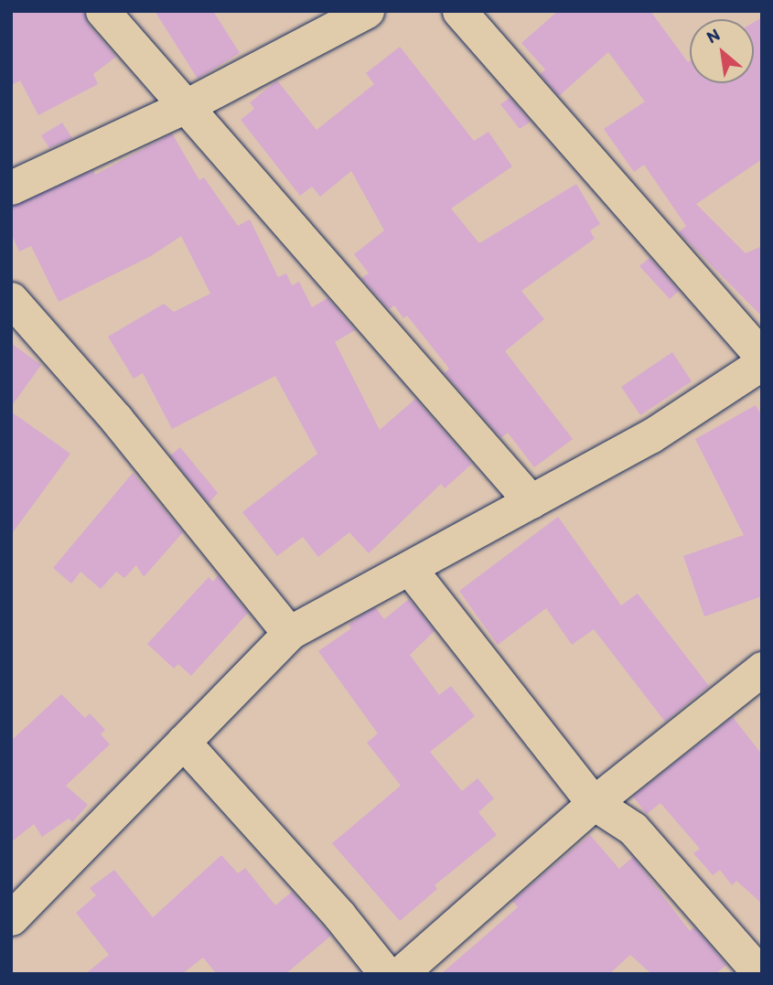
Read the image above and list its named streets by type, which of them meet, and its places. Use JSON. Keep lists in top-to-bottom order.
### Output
{
  "north": "top left"
}
